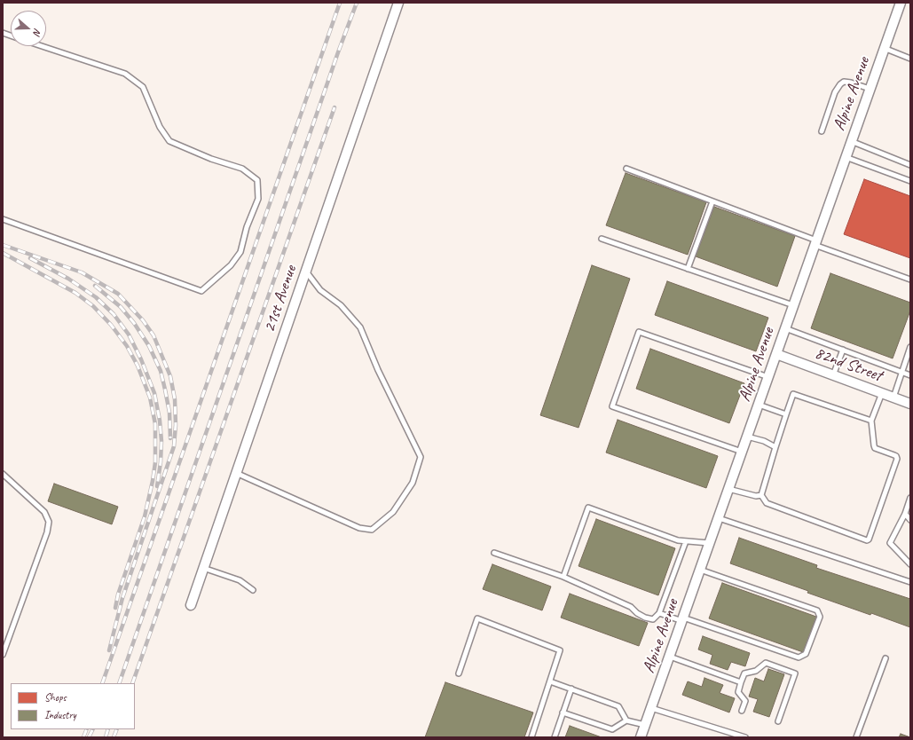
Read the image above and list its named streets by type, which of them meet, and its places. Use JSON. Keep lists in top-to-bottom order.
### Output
{
  "streets": {
    "street": ["Alpine Avenue", "21st Avenue", "82nd Street"]
  },
  "crossings": [
    ["Alpine Avenue", "82nd Street"]
  ],
  "legend": ["Shops", "Industry"],
  "north": "right"
}
